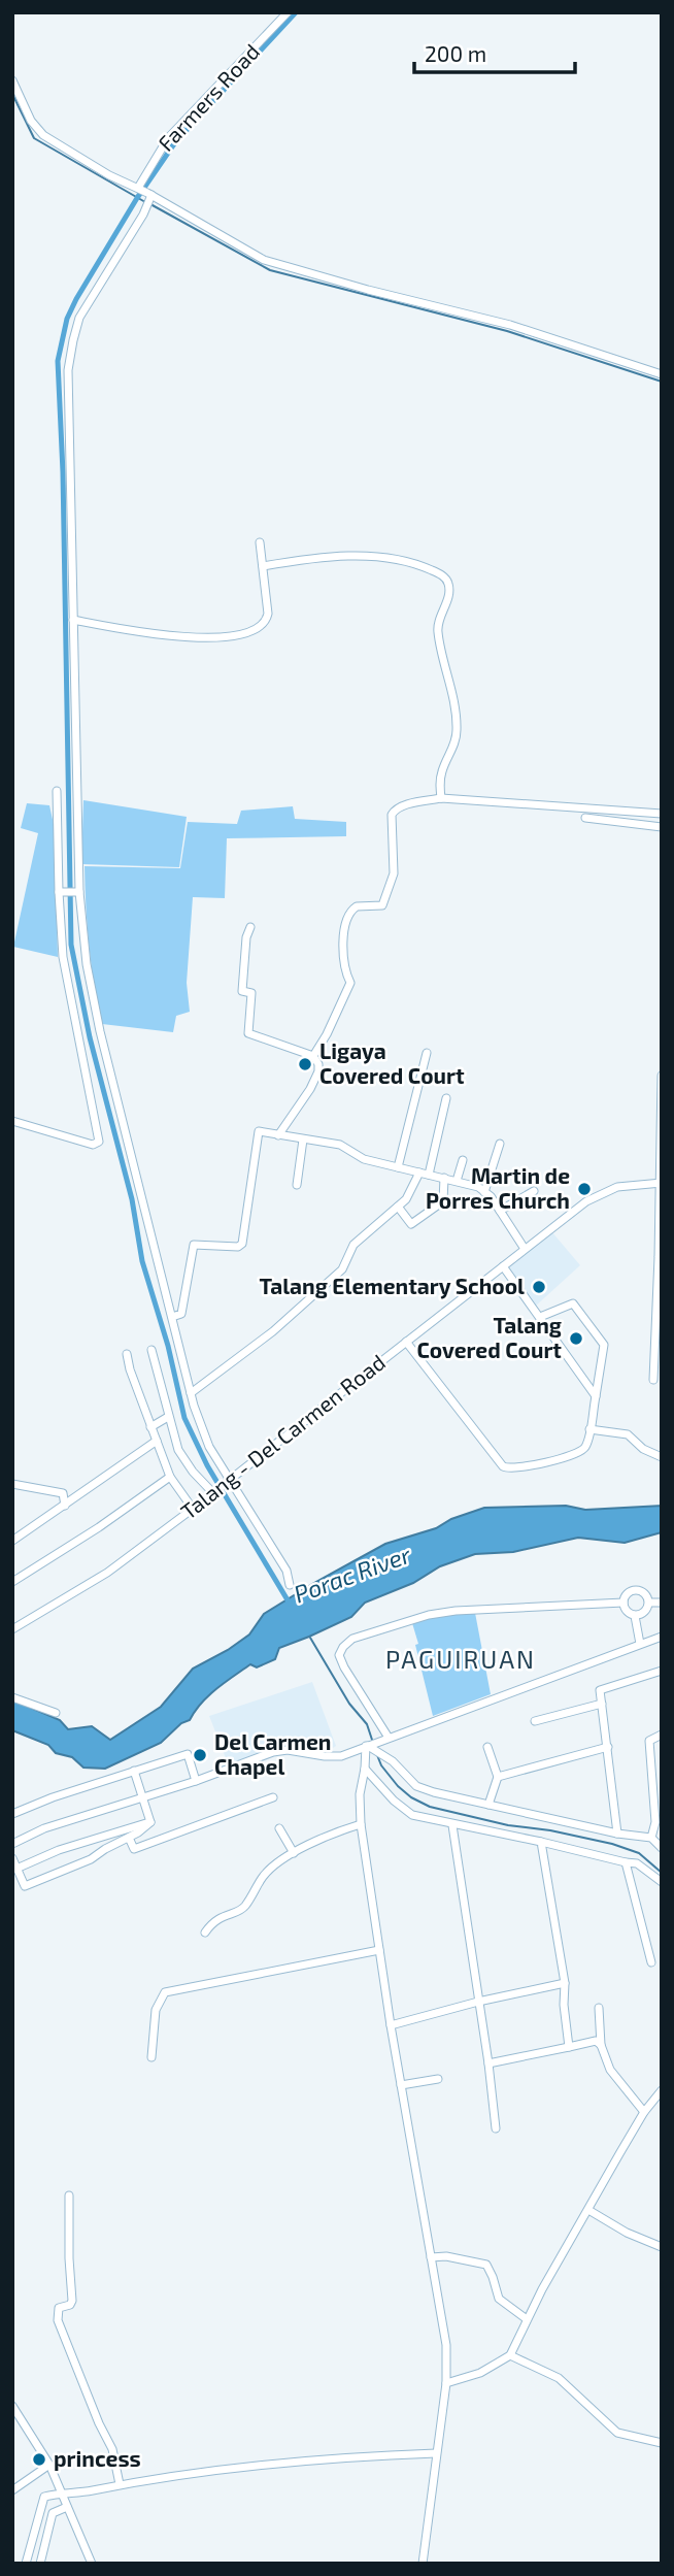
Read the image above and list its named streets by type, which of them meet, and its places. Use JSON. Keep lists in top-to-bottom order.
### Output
{
  "streets": {
    "street": ["Farmers Road", "Talang - Del Carmen Road"]
  },
  "districts": ["PAGUIRUAN"],
  "water": ["Porac River"],
  "places": [
    "Ligaya Covered Court",
    "Martin de Porres Church",
    "Talang Elementary School",
    "Talang Covered Court",
    "Del Carmen Chapel",
    "princess"
  ],
  "scale_bar": "200 m"
}
